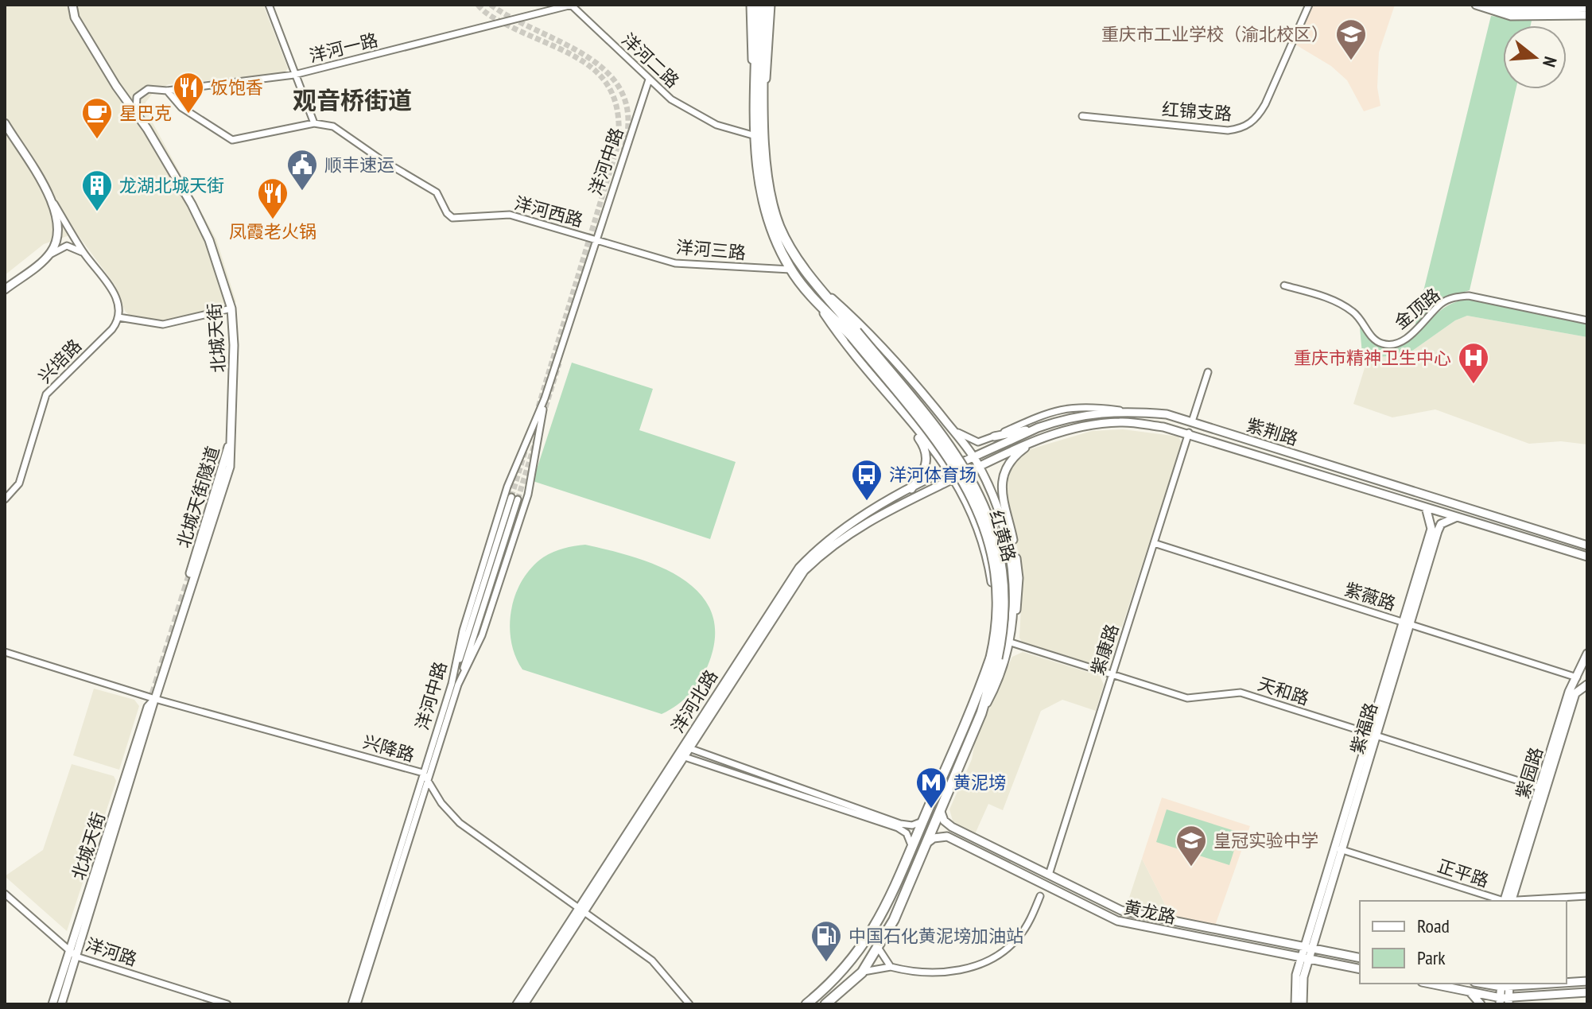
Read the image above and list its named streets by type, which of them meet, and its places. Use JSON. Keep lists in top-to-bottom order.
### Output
{
  "streets": {
    "highway": ["红黄路"],
    "main road": [
      "北城天街",
      "紫荆路",
      "北城天街隧道",
      "洋河北路",
      "紫福路",
      "紫园路",
      "黄龙路"
    ],
    "street": [
      "洋河一路",
      "洋河二路",
      "红锦支路",
      "洋河中路",
      "洋河西路",
      "洋河三路",
      "金顶路",
      "兴培路",
      "紫薇路",
      "紫康路",
      "天和路",
      "兴降路",
      "正平路",
      "洋河路"
    ]
  },
  "crossings": [
    ["洋河一路", "洋河二路"],
    ["洋河一路", "北城天街"],
    ["洋河二路", "洋河中路"],
    ["洋河二路", "红黄路"],
    ["洋河中路", "洋河西路"],
    ["洋河中路", "洋河三路"],
    ["洋河中路", "兴降路"],
    ["洋河西路", "洋河三路"],
    ["洋河三路", "红黄路"],
    ["北城天街", "北城天街隧道"],
    ["北城天街", "兴降路"],
    ["北城天街", "洋河路"],
    ["紫荆路", "紫康路"],
    ["紫荆路", "洋河北路"],
    ["紫荆路", "紫福路"],
    ["紫薇路", "紫康路"],
    ["紫薇路", "紫福路"],
    ["紫薇路", "紫园路"],
    ["紫康路", "天和路"],
    ["紫康路", "黄龙路"],
    ["天和路", "紫福路"],
    ["天和路", "紫园路"],
    ["洋河北路", "兴降路"],
    ["紫福路", "正平路"],
    ["紫福路", "黄龙路"]
  ],
  "districts": ["观音桥街道"],
  "places": {
    "school or university": ["重庆市工业学校（渝北校区）", "皇冠实验中学"],
    "restaurant": ["饭饱香", "凤霞老火锅"],
    "cafe": ["星巴克"],
    "public building": ["顺丰速运"],
    "building": ["龙湖北城天街"],
    "hospital": ["重庆市精神卫生中心"],
    "bus stop": ["洋河体育场"],
    "metro station": ["黄泥塝"],
    "fuel station": ["中国石化黄泥塝加油站"]
  },
  "legend": ["Road", "Park"],
  "north": "right"
}
